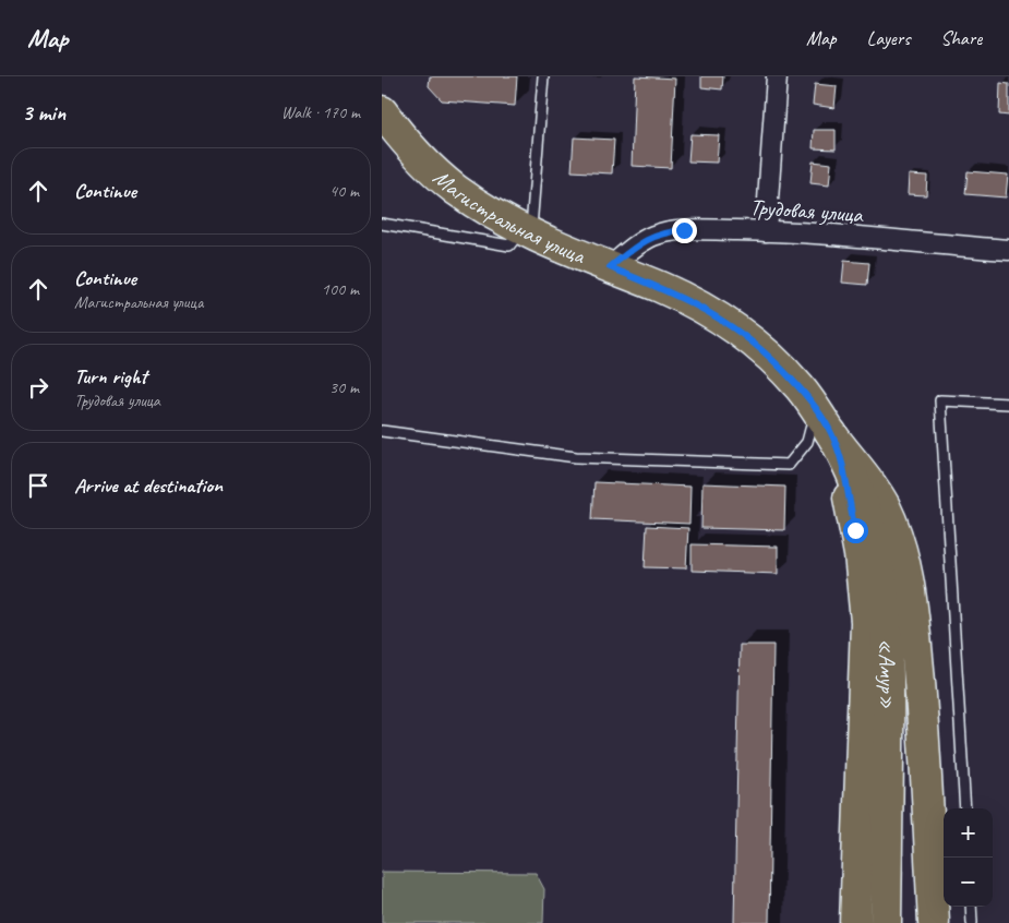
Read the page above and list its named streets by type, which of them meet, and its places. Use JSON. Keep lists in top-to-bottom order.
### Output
{
  "streets": {
    "main road": ["Магистральная улица", "«Амур»"],
    "street": ["Трудовая улица"]
  },
  "crossings": [
    ["Трудовая улица", "Магистральная улица"],
    ["Магистральная улица", "«Амур»"]
  ],
  "page": {
    "header": "Map",
    "nav": ["Map", "Layers", "Share"],
    "heading": ["3 min", "Walk · 170 m"],
    "list": [
      ["Continue", "40 m"],
      ["Continue", "Магистральная улица", "100 m"],
      ["Turn right", "Трудовая улица", "30 m"],
      "Arrive at destination"
    ],
    "map_buttons": ["+", "−"]
  }
}
